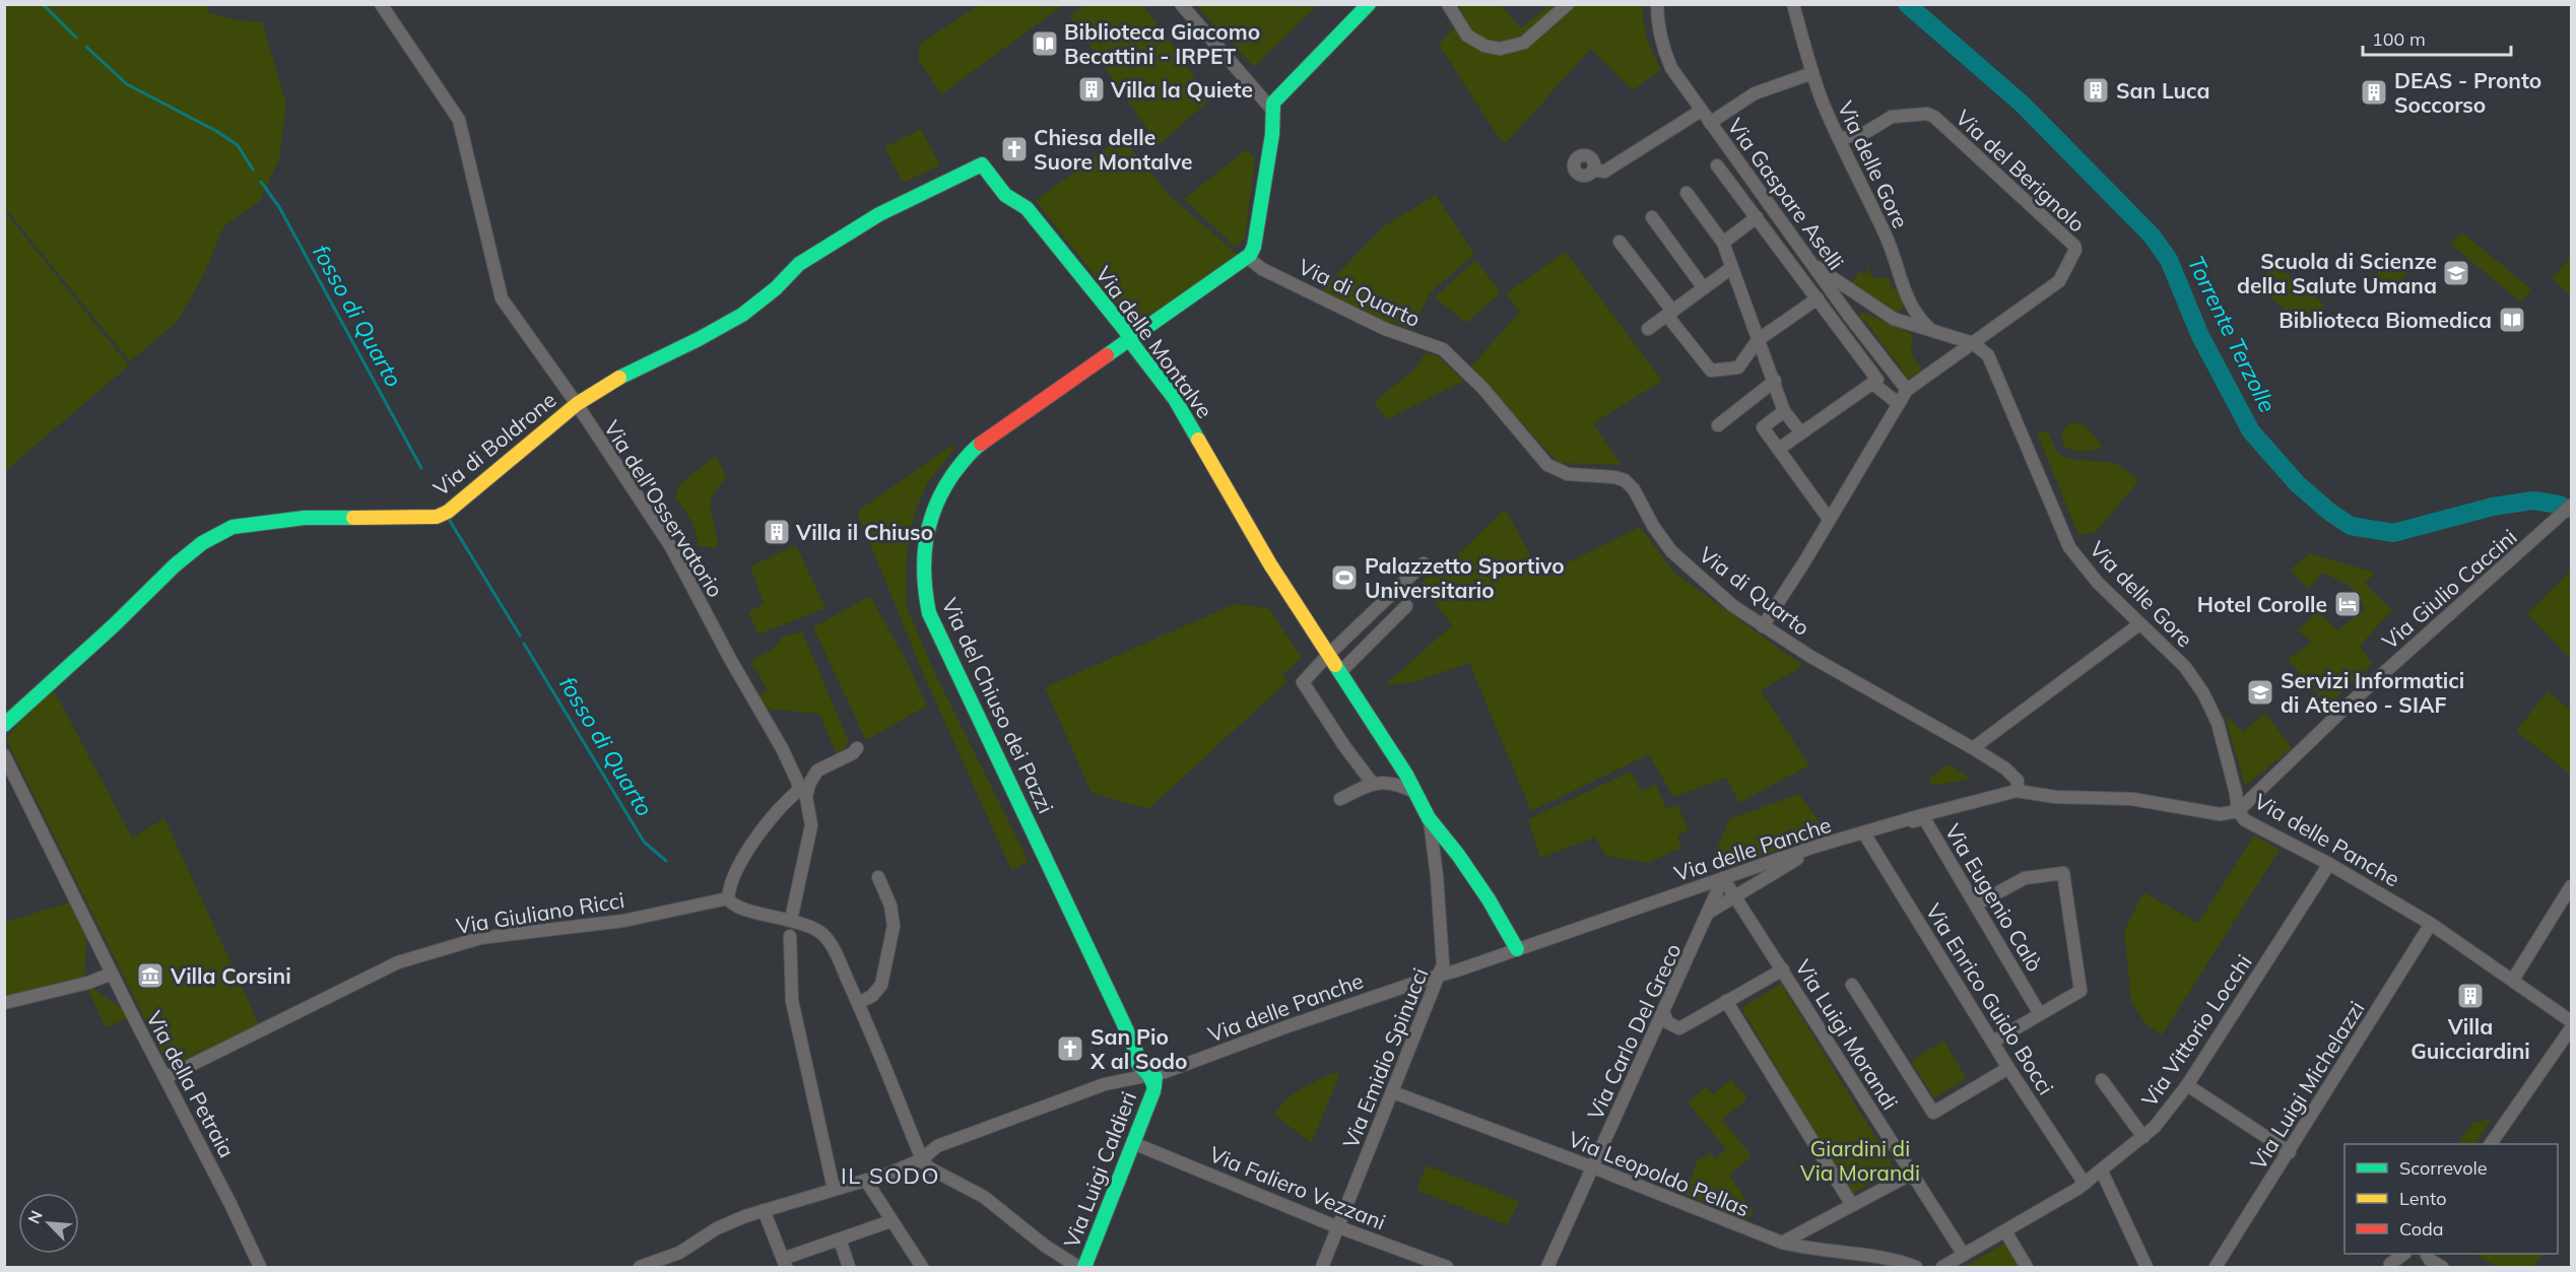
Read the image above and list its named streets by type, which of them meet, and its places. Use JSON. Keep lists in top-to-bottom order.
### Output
{
  "streets": {
    "street": [
      "Via delle Gore",
      "Via del Berignolo",
      "Via Gaspare Aselli",
      "Via di Quarto",
      "Via delle Montalve",
      "Via di Boldrone",
      "Via dell'Osservatorio",
      "Via Giulio Caccini",
      "Via del Chiuso dei Pazzi",
      "Via delle Panche",
      "Via Eugenio Calò",
      "Via Giuliano Ricci",
      "Via Enrico Guido Bocci",
      "Via Vittorio Locchi",
      "Via Carlo Del Greco",
      "Via Luigi Morandi",
      "Via Emidio Spinucci",
      "Via della Petraia",
      "Via Luigi Michelazzi",
      "Via Luigi Caldieri",
      "Via Leopoldo Pellas",
      "Via Faliero Vezzani"
    ]
  },
  "crossings": [
    ["Via delle Gore", "Via del Berignolo"],
    ["Via delle Gore", "Via Giulio Caccini"],
    ["Via delle Gore", "Via delle Panche"],
    ["Via di Quarto", "Via del Chiuso dei Pazzi"],
    ["Via di Quarto", "Via delle Panche"],
    ["Via delle Montalve", "Via di Boldrone"],
    ["Via delle Montalve", "Via del Chiuso dei Pazzi"],
    ["Via delle Montalve", "Via delle Panche"],
    ["Via delle Montalve", "Via Emidio Spinucci"],
    ["Via di Boldrone", "Via dell'Osservatorio"],
    ["Via dell'Osservatorio", "Via Giuliano Ricci"],
    ["Via Giulio Caccini", "Via delle Panche"],
    ["Via del Chiuso dei Pazzi", "Via delle Panche"],
    ["Via del Chiuso dei Pazzi", "Via Luigi Caldieri"],
    ["Via delle Panche", "Via Eugenio Calò"],
    ["Via delle Panche", "Via Enrico Guido Bocci"],
    ["Via delle Panche", "Via Vittorio Locchi"],
    ["Via delle Panche", "Via Carlo Del Greco"],
    ["Via delle Panche", "Via Luigi Morandi"],
    ["Via delle Panche", "Via Emidio Spinucci"],
    ["Via delle Panche", "Via Luigi Michelazzi"],
    ["Via delle Panche", "Via Luigi Caldieri"],
    ["Via Giuliano Ricci", "Via della Petraia"],
    ["Via Enrico Guido Bocci", "Via Vittorio Locchi"],
    ["Via Vittorio Locchi", "Via Luigi Morandi"],
    ["Via Carlo Del Greco", "Via Luigi Morandi"],
    ["Via Carlo Del Greco", "Via Leopoldo Pellas"],
    ["Via Emidio Spinucci", "Via Leopoldo Pellas"],
    ["Via Emidio Spinucci", "Via Faliero Vezzani"],
    ["Via Luigi Caldieri", "Via Faliero Vezzani"]
  ],
  "districts": ["IL SODO"],
  "water": ["fosso di Quarto", "Torrente Terzolle"],
  "parks": ["Giardini di Via Morandi"],
  "places": {
    "library": ["Biblioteca Giacomo Becattini - IRPET", "Biblioteca Biomedica"],
    "building": [
      "Villa la Quiete",
      "San Luca",
      "DEAS - Pronto Soccorso",
      "Villa il Chiuso",
      "Villa Guicciardini"
    ],
    "church": ["Chiesa delle Suore Montalve", "San Pio X al Sodo"],
    "school or university": ["Scuola di Scienze della Salute Umana", "Servizi Informatici di Ateneo - SIAF"],
    "sports": ["Palazzetto Sportivo Universitario"],
    "hotel": ["Hotel Corolle"],
    "museum": ["Villa Corsini"]
  },
  "legend": ["Scorrevole", "Lento", "Coda"],
  "scale_bar": "100 m",
  "north": "top left"
}
